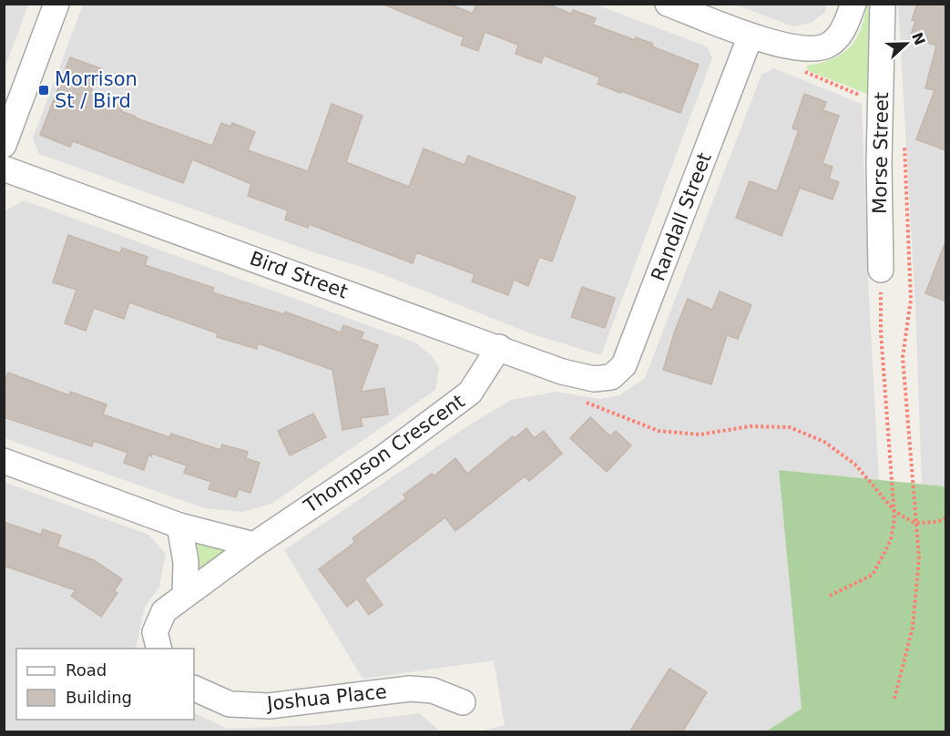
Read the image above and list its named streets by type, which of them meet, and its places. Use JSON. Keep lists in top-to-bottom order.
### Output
{
  "streets": {
    "street": [
      "Morse Street",
      "Randall Street",
      "Bird Street",
      "Thompson Crescent",
      "Joshua Place"
    ]
  },
  "crossings": [
    ["Randall Street", "Bird Street"],
    ["Bird Street", "Thompson Crescent"]
  ],
  "places": {
    "transit": ["Morrison St / Bird"]
  },
  "legend": ["Road", "Building"],
  "north": "right"
}
